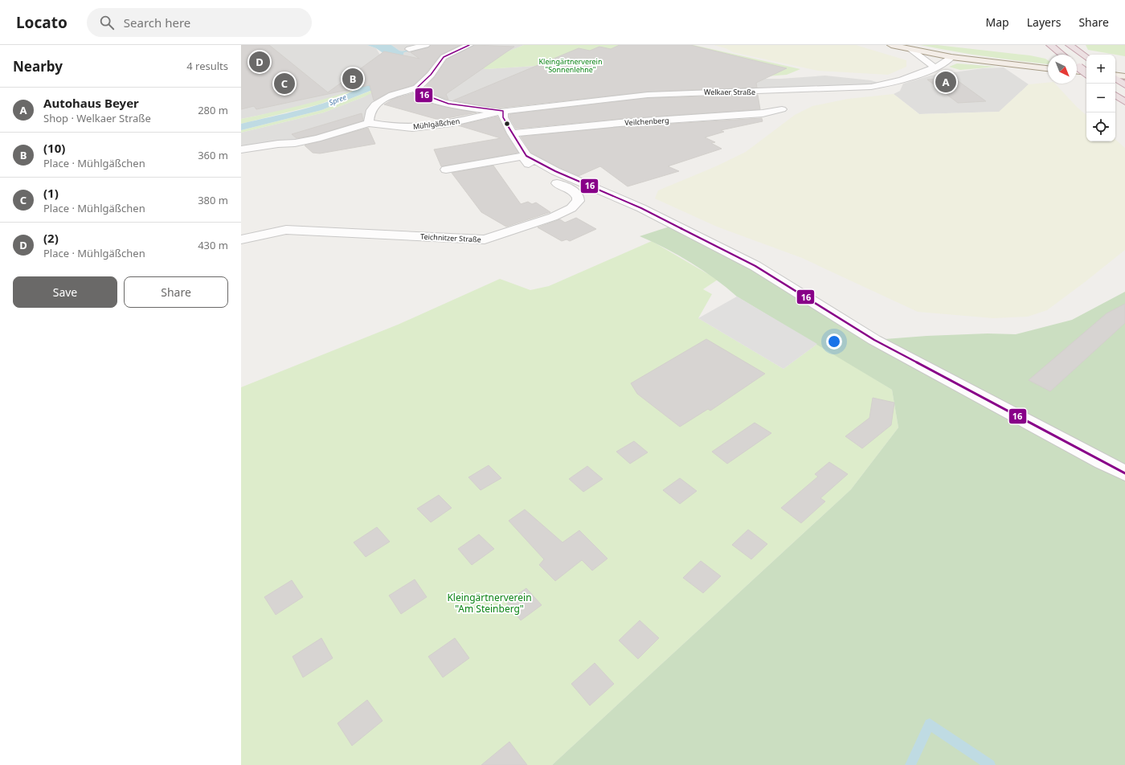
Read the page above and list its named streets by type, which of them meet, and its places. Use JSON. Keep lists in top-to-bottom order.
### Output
{
  "streets": {
    "street": [
      "Welkaer Straße",
      "Veilchenberg",
      "Mühlgäßchen",
      "Teichnitzer Straße"
    ]
  },
  "crossings": [
    ["Welkaer Straße", "Mühlgäßchen"],
    ["Welkaer Straße", "Teichnitzer Straße"],
    ["Veilchenberg", "Teichnitzer Straße"],
    ["Mühlgäßchen", "Teichnitzer Straße"]
  ],
  "water": ["Spree"],
  "parks": ["Kleingärtnerverein \"Sonnenlehne\"", "Kleingärtnerverein \"Am Steinberg\""],
  "lines": ["transit line 16"],
  "north": "bottom right",
  "page": {
    "header": "Locato",
    "search": "Search here",
    "nav": ["Map", "Layers", "Share"],
    "heading": ["Nearby", "4 results"],
    "pins": [
      "D",
      "B",
      "A",
      "C"
    ],
    "map_buttons": ["+", "−"],
    "list": [
      {
        "mark": "A",
        "name": "Autohaus Beyer",
        "note": "Shop · Welkaer Straße",
        "value": "280 m"
      },
      {
        "mark": "B",
        "name": "(10)",
        "note": "Place · Mühlgäßchen",
        "value": "360 m"
      },
      {
        "mark": "C",
        "name": "(1)",
        "note": "Place · Mühlgäßchen",
        "value": "380 m"
      },
      {
        "mark": "D",
        "name": "(2)",
        "note": "Place · Mühlgäßchen",
        "value": "430 m"
      }
    ],
    "buttons": ["Save", "Share"]
  }
}
